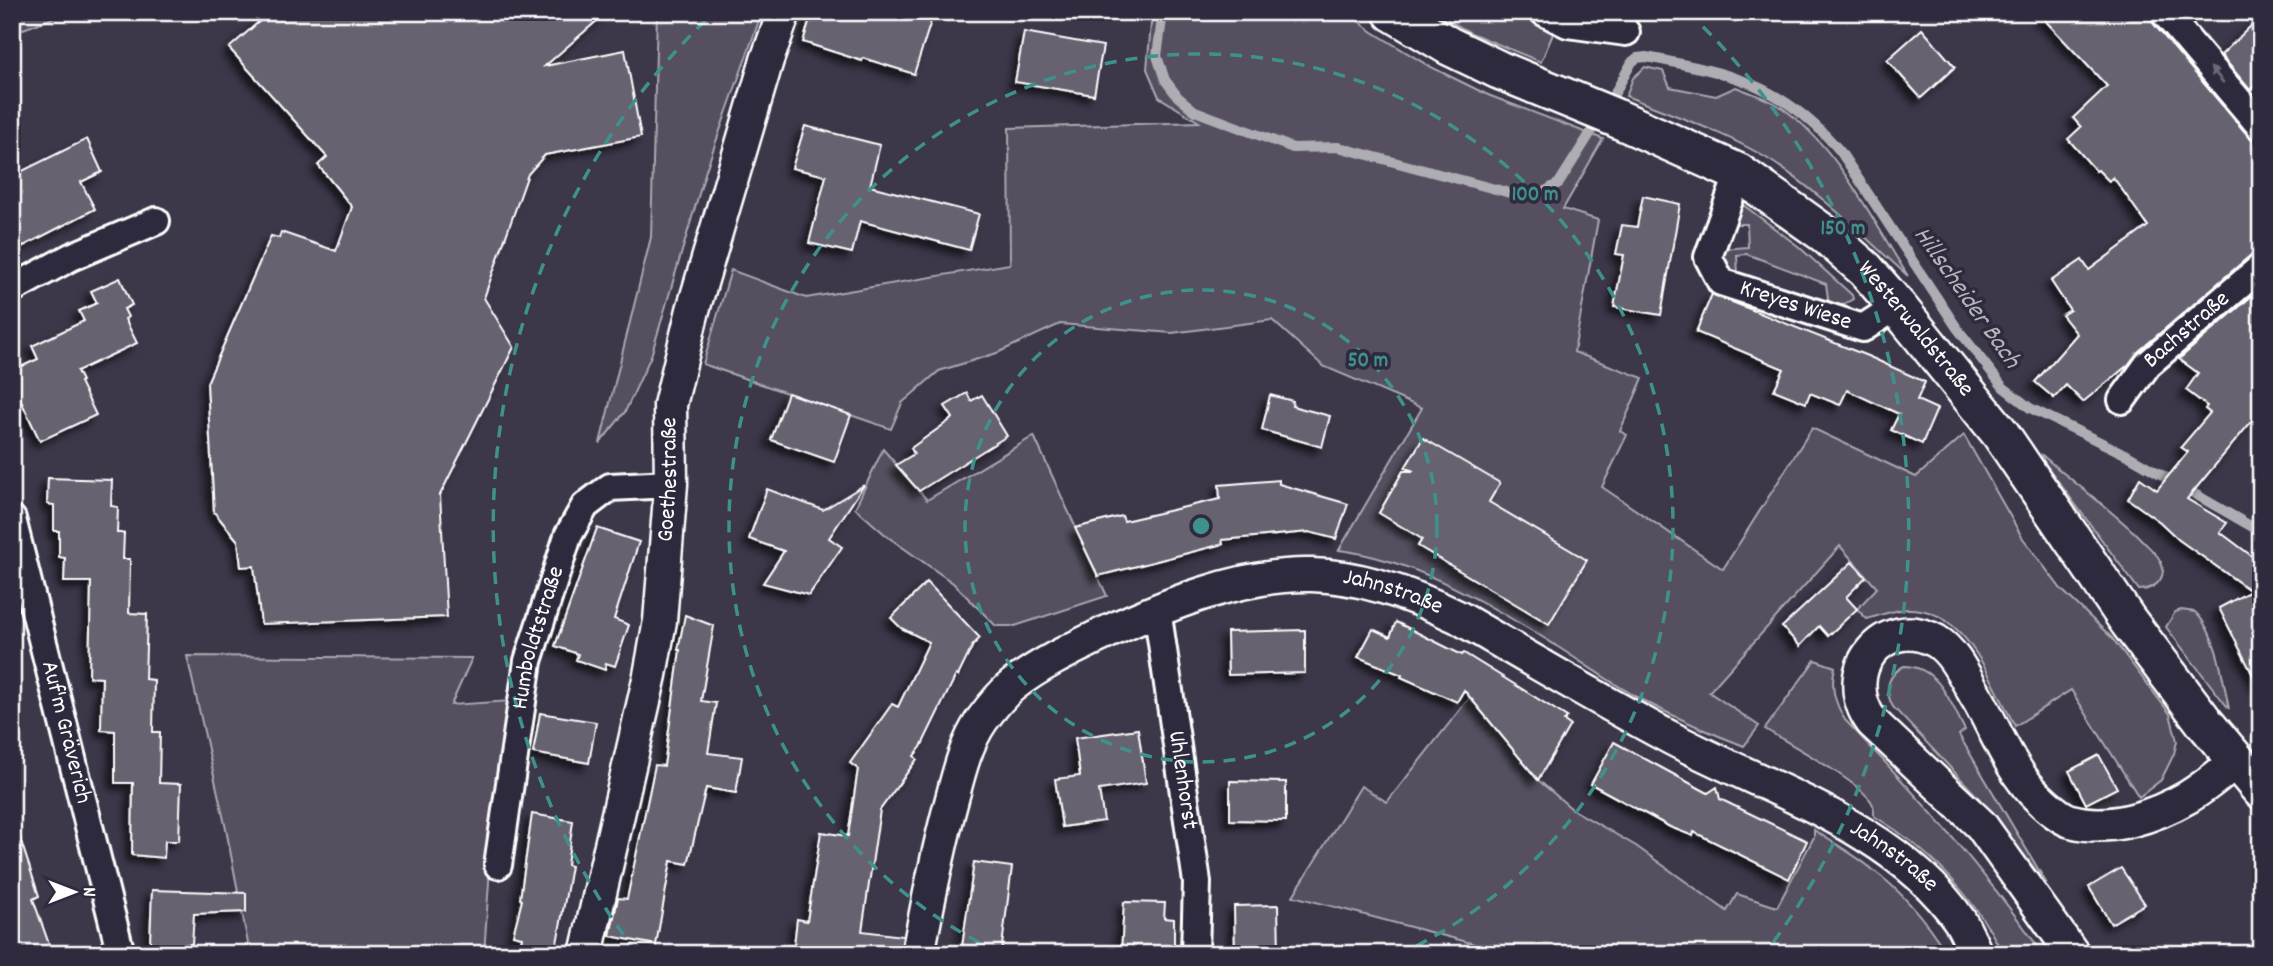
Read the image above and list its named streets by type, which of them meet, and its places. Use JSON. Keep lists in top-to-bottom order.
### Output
{
  "streets": {
    "main road": ["Westerwaldstraße"],
    "street": [
      "Kreyes Wiese",
      "Bachstraße",
      "Goethestraße",
      "Jahnstraße",
      "Humboldtstraße",
      "Auf'm Gräverich",
      "Uhlenhorst"
    ]
  },
  "crossings": [
    ["Kreyes Wiese", "Westerwaldstraße"],
    ["Goethestraße", "Humboldtstraße"],
    ["Jahnstraße", "Uhlenhorst"]
  ],
  "water": ["Hillscheider Bach"],
  "north": "right",
  "rings": ["100 m", "150 m", "50 m"]
}
